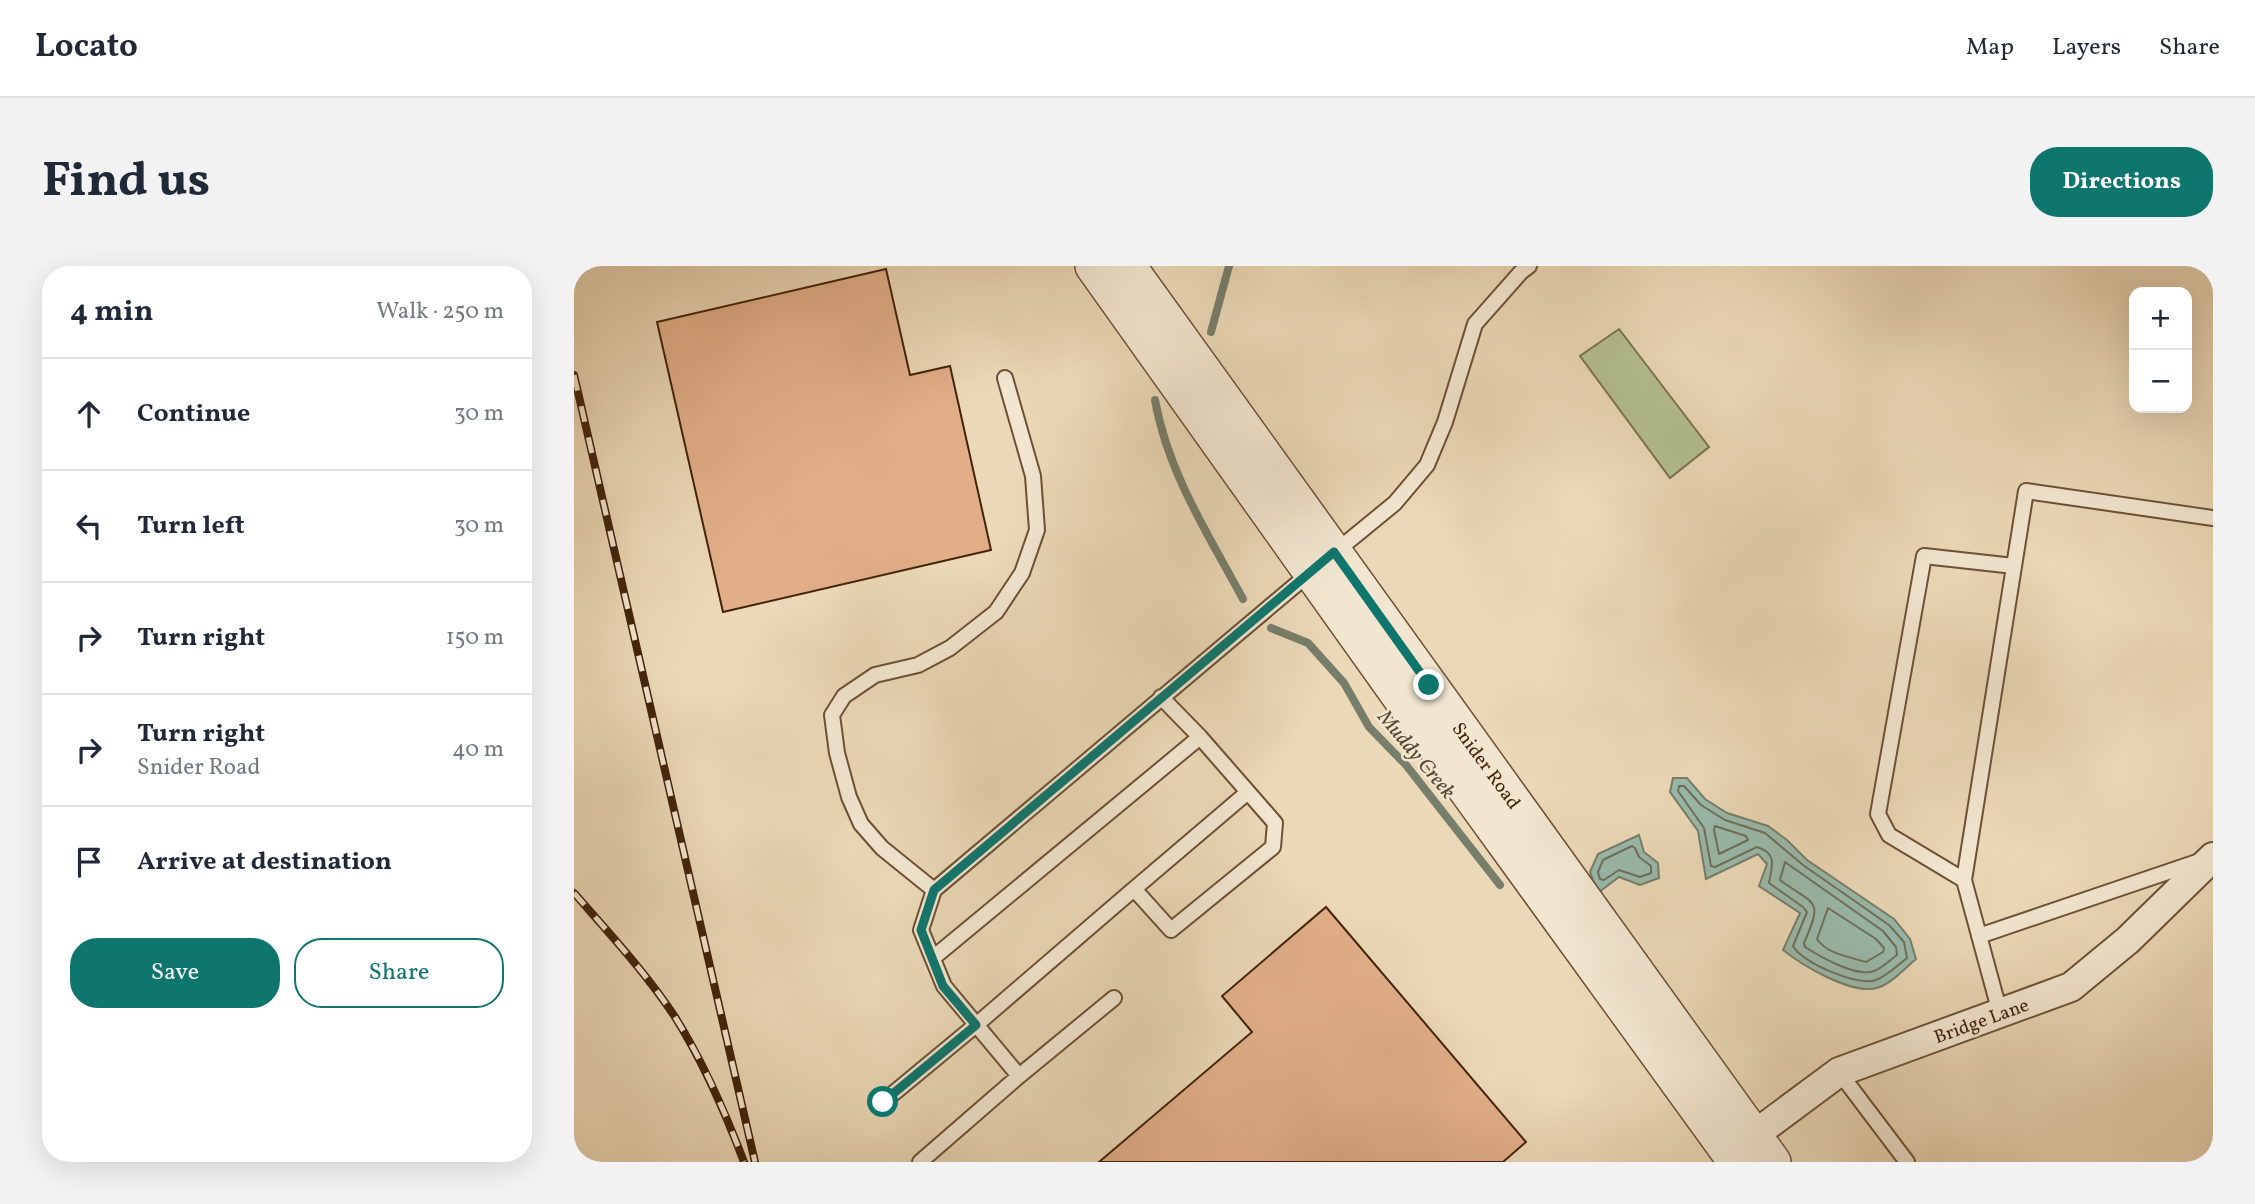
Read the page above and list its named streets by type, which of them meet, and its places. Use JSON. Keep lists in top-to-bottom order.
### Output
{
  "streets": {
    "street": ["Snider Road", "Bridge Lane"]
  },
  "crossings": [
    ["Snider Road", "Bridge Lane"]
  ],
  "water": ["Muddy Creek"],
  "page": {
    "header": "Locato",
    "nav": ["Map", "Layers", "Share"],
    "buttons": [
      "Directions",
      ["Save", "Share"]
    ],
    "title": "Find us",
    "heading": ["4 min", "Walk · 250 m"],
    "map_buttons": ["+", "−"],
    "list": [
      ["Continue", "30 m"],
      ["Turn left", "30 m"],
      ["Turn right", "150 m"],
      ["Turn right", "Snider Road", "40 m"],
      "Arrive at destination"
    ]
  }
}
